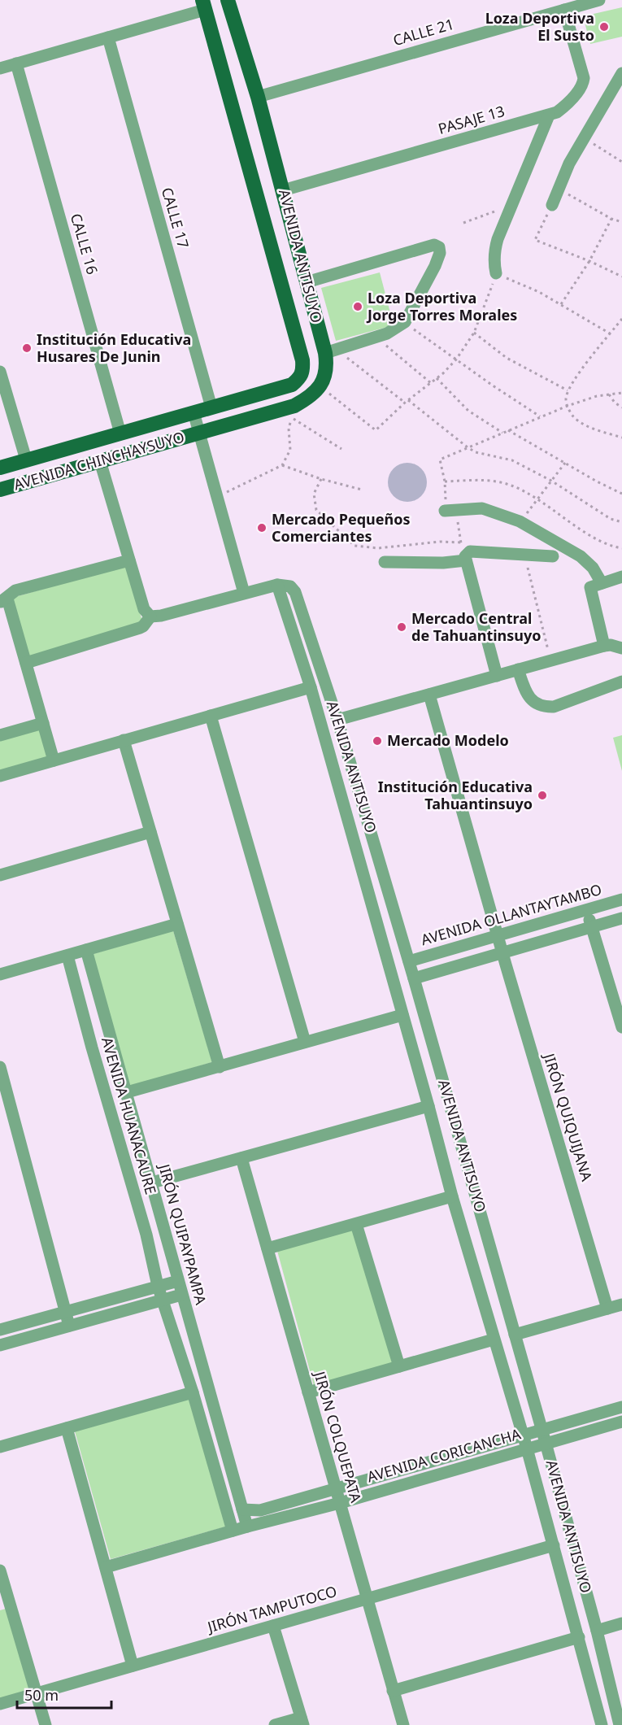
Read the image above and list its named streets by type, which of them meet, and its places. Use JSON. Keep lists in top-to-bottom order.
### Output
{
  "streets": {
    "main road": ["AVENIDA ANTISUYO", "AVENIDA CHINCHAYSUYO"],
    "street": [
      "CALLE 21",
      "PASAJE 13",
      "CALLE 17",
      "CALLE 16",
      "AVENIDA OLLANTAYTAMBO",
      "AVENIDA HUANACAURE",
      "JIRÓN QUIQUIJANA",
      "JIRÓN QUIPAYPAMPA",
      "JIRÓN COLQUEPATA",
      "AVENIDA CORICANCHA",
      "JIRÓN TAMPUTOCO"
    ]
  },
  "crossings": [
    ["CALLE 21", "PASAJE 13"],
    ["CALLE 21", "AVENIDA ANTISUYO"],
    ["PASAJE 13", "AVENIDA ANTISUYO"],
    ["CALLE 17", "AVENIDA ANTISUYO"],
    ["CALLE 16", "AVENIDA CHINCHAYSUYO"],
    ["AVENIDA ANTISUYO", "AVENIDA CHINCHAYSUYO"],
    ["AVENIDA ANTISUYO", "AVENIDA OLLANTAYTAMBO"],
    ["AVENIDA ANTISUYO", "AVENIDA CORICANCHA"],
    ["AVENIDA ANTISUYO", "JIRÓN TAMPUTOCO"],
    ["AVENIDA OLLANTAYTAMBO", "JIRÓN QUIQUIJANA"],
    ["JIRÓN QUIPAYPAMPA", "AVENIDA CORICANCHA"],
    ["JIRÓN COLQUEPATA", "AVENIDA CORICANCHA"],
    ["JIRÓN COLQUEPATA", "JIRÓN TAMPUTOCO"]
  ],
  "places": [
    "Loza Deportiva El Susto",
    "Loza Deportiva Jorge Torres Morales",
    "Institución Educativa Husares De Junin",
    "Mercado Pequeños Comerciantes",
    "Mercado Central de Tahuantinsuyo",
    "Mercado Modelo",
    "Institución Educativa Tahuantinsuyo"
  ],
  "scale_bar": "50 m"
}
